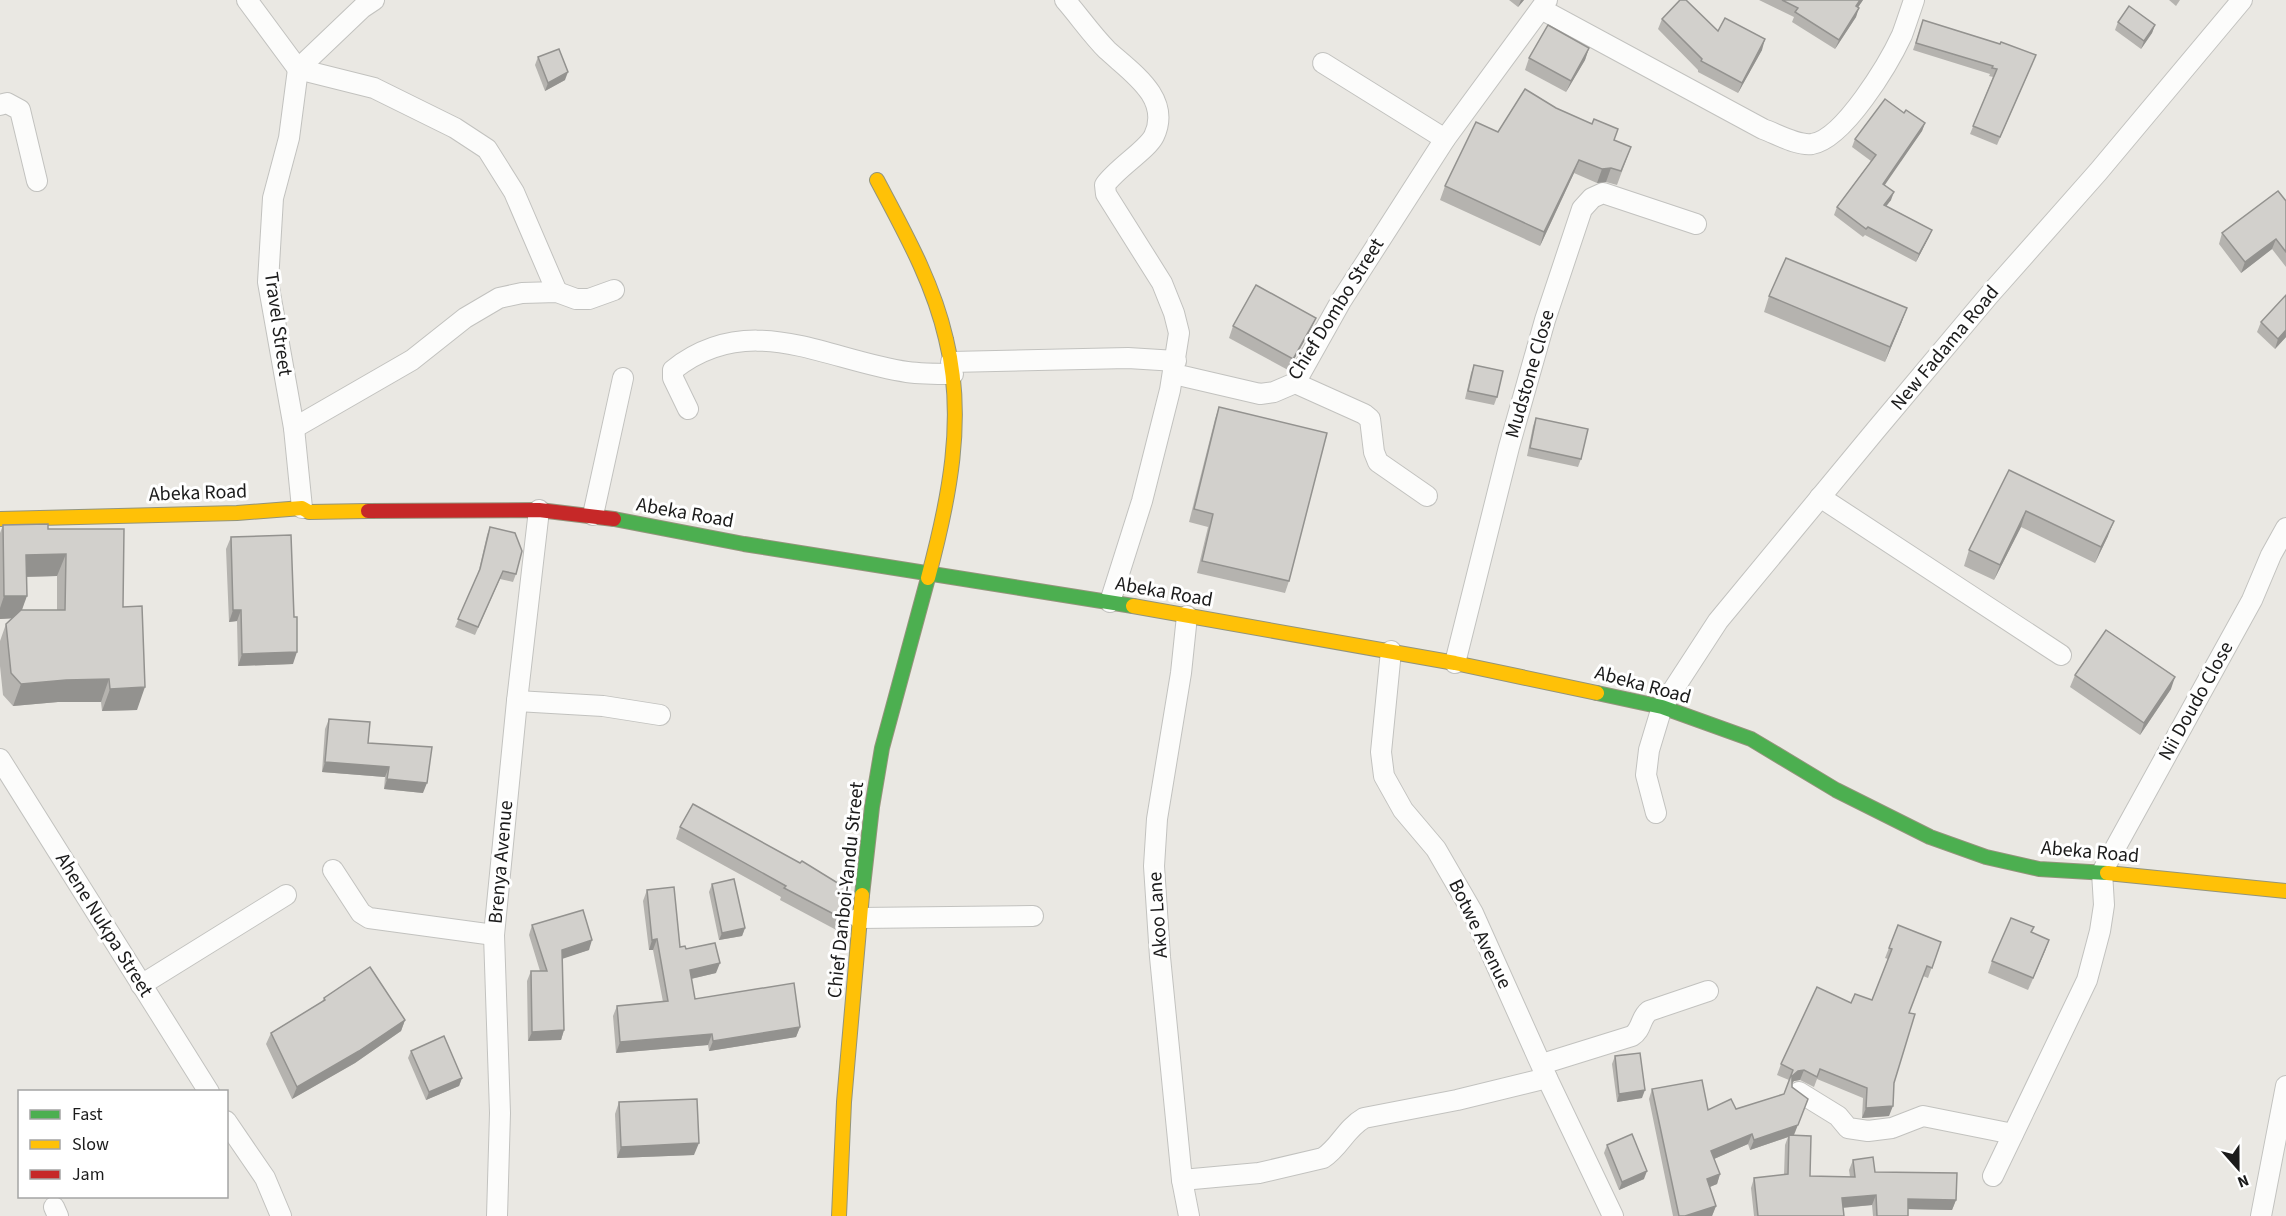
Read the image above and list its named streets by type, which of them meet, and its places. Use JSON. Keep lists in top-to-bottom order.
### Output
{
  "streets": {
    "street": [
      "Chief Dombo Street",
      "Travel Street",
      "New Fadama Road",
      "Mudstone Close",
      "Abeka Road",
      "Nii Doudo Close",
      "Brenya Avenue",
      "Chief Danboi-Yandu Street",
      "Akoo Lane",
      "Ahene Nukpa Street",
      "Botwe Avenue"
    ]
  },
  "crossings": [
    ["Chief Dombo Street", "Chief Danboi-Yandu Street"],
    ["Travel Street", "Abeka Road"],
    ["New Fadama Road", "Abeka Road"],
    ["Mudstone Close", "Abeka Road"],
    ["Abeka Road", "Nii Doudo Close"],
    ["Abeka Road", "Brenya Avenue"],
    ["Abeka Road", "Chief Danboi-Yandu Street"],
    ["Abeka Road", "Akoo Lane"],
    ["Abeka Road", "Botwe Avenue"]
  ],
  "legend": ["Fast", "Slow", "Jam"],
  "north": "bottom"
}
